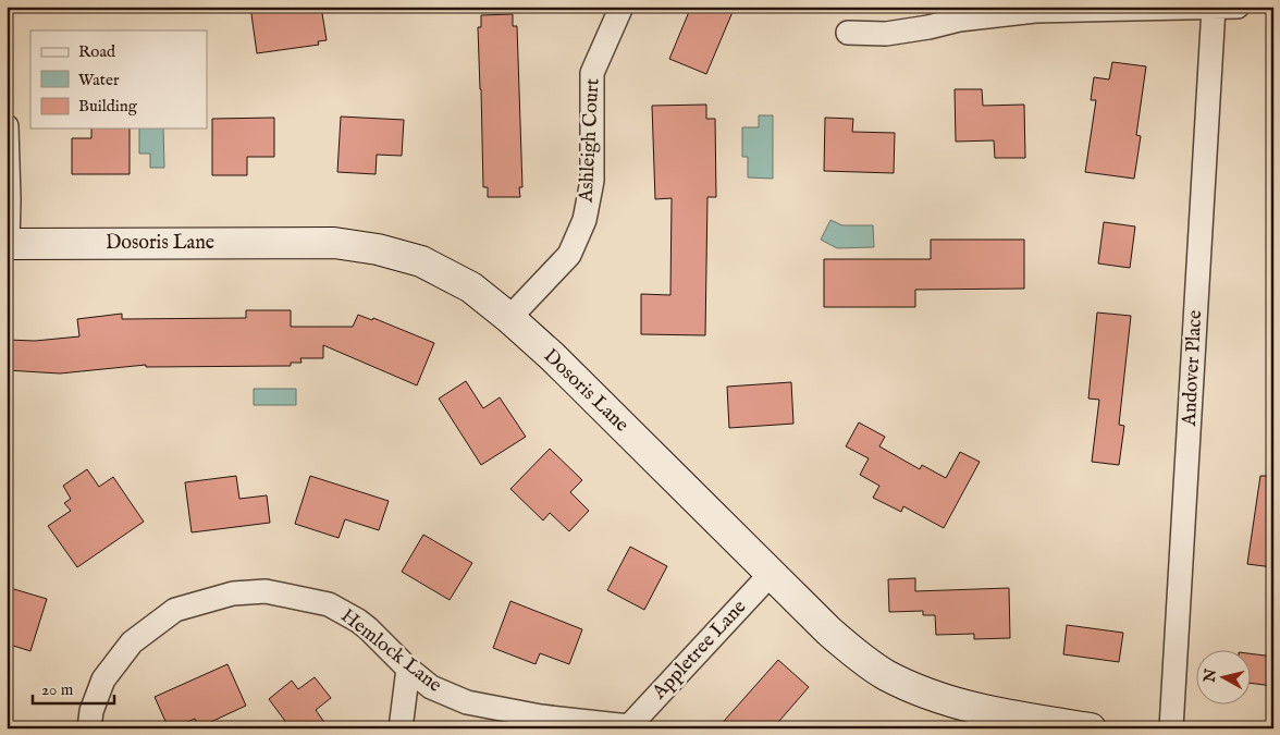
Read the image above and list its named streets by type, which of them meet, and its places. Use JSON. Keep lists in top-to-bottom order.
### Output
{
  "streets": {
    "street": [
      "Ashleigh Court",
      "Dosoris Lane",
      "Andover Place",
      "Appletree Lane",
      "Hemlock Lane"
    ]
  },
  "crossings": [
    ["Ashleigh Court", "Dosoris Lane"],
    ["Dosoris Lane", "Appletree Lane"],
    ["Appletree Lane", "Hemlock Lane"]
  ],
  "legend": ["Road", "Water", "Building"],
  "scale_bar": "20 m",
  "north": "left"
}
